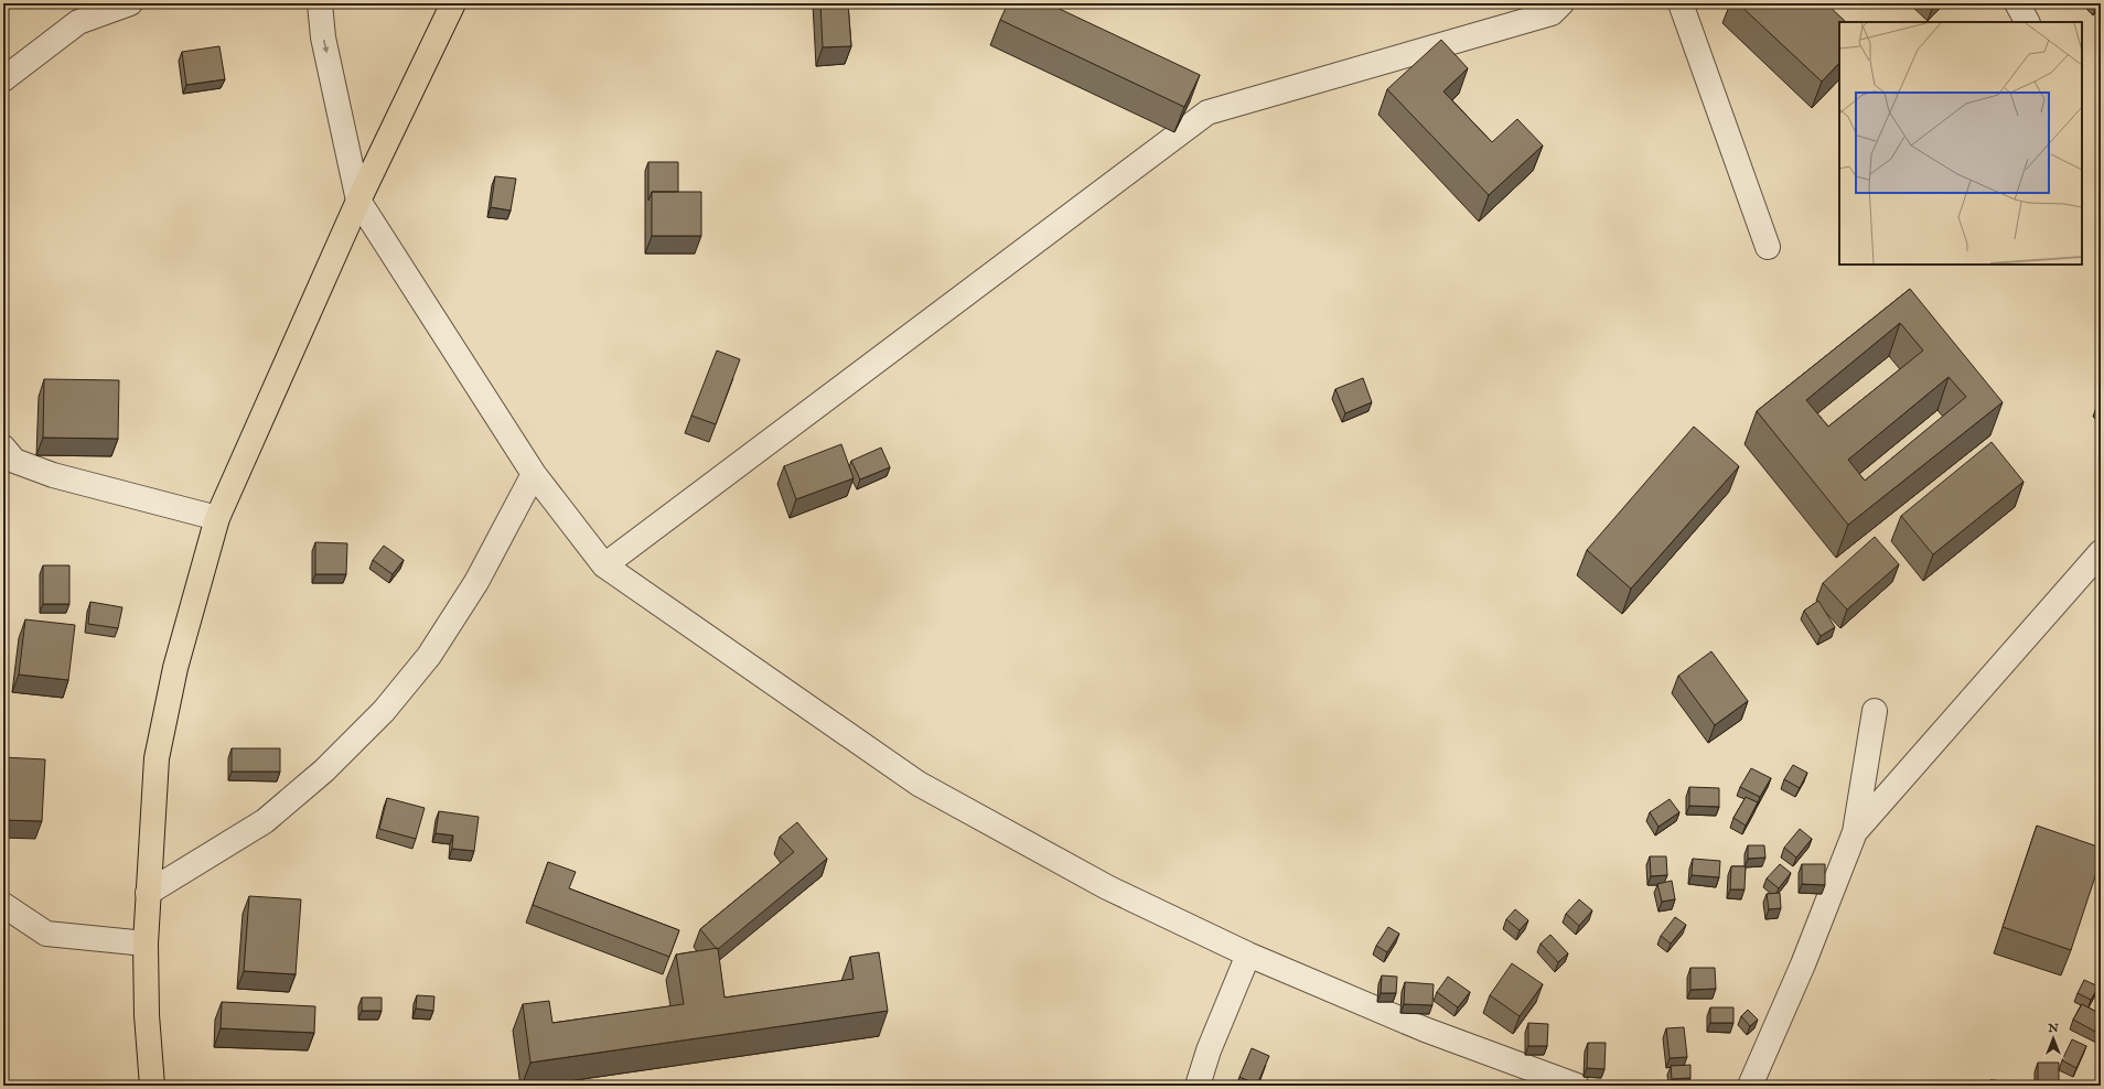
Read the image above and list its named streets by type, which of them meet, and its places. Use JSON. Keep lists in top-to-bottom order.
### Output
{
  "north": "top"
}
